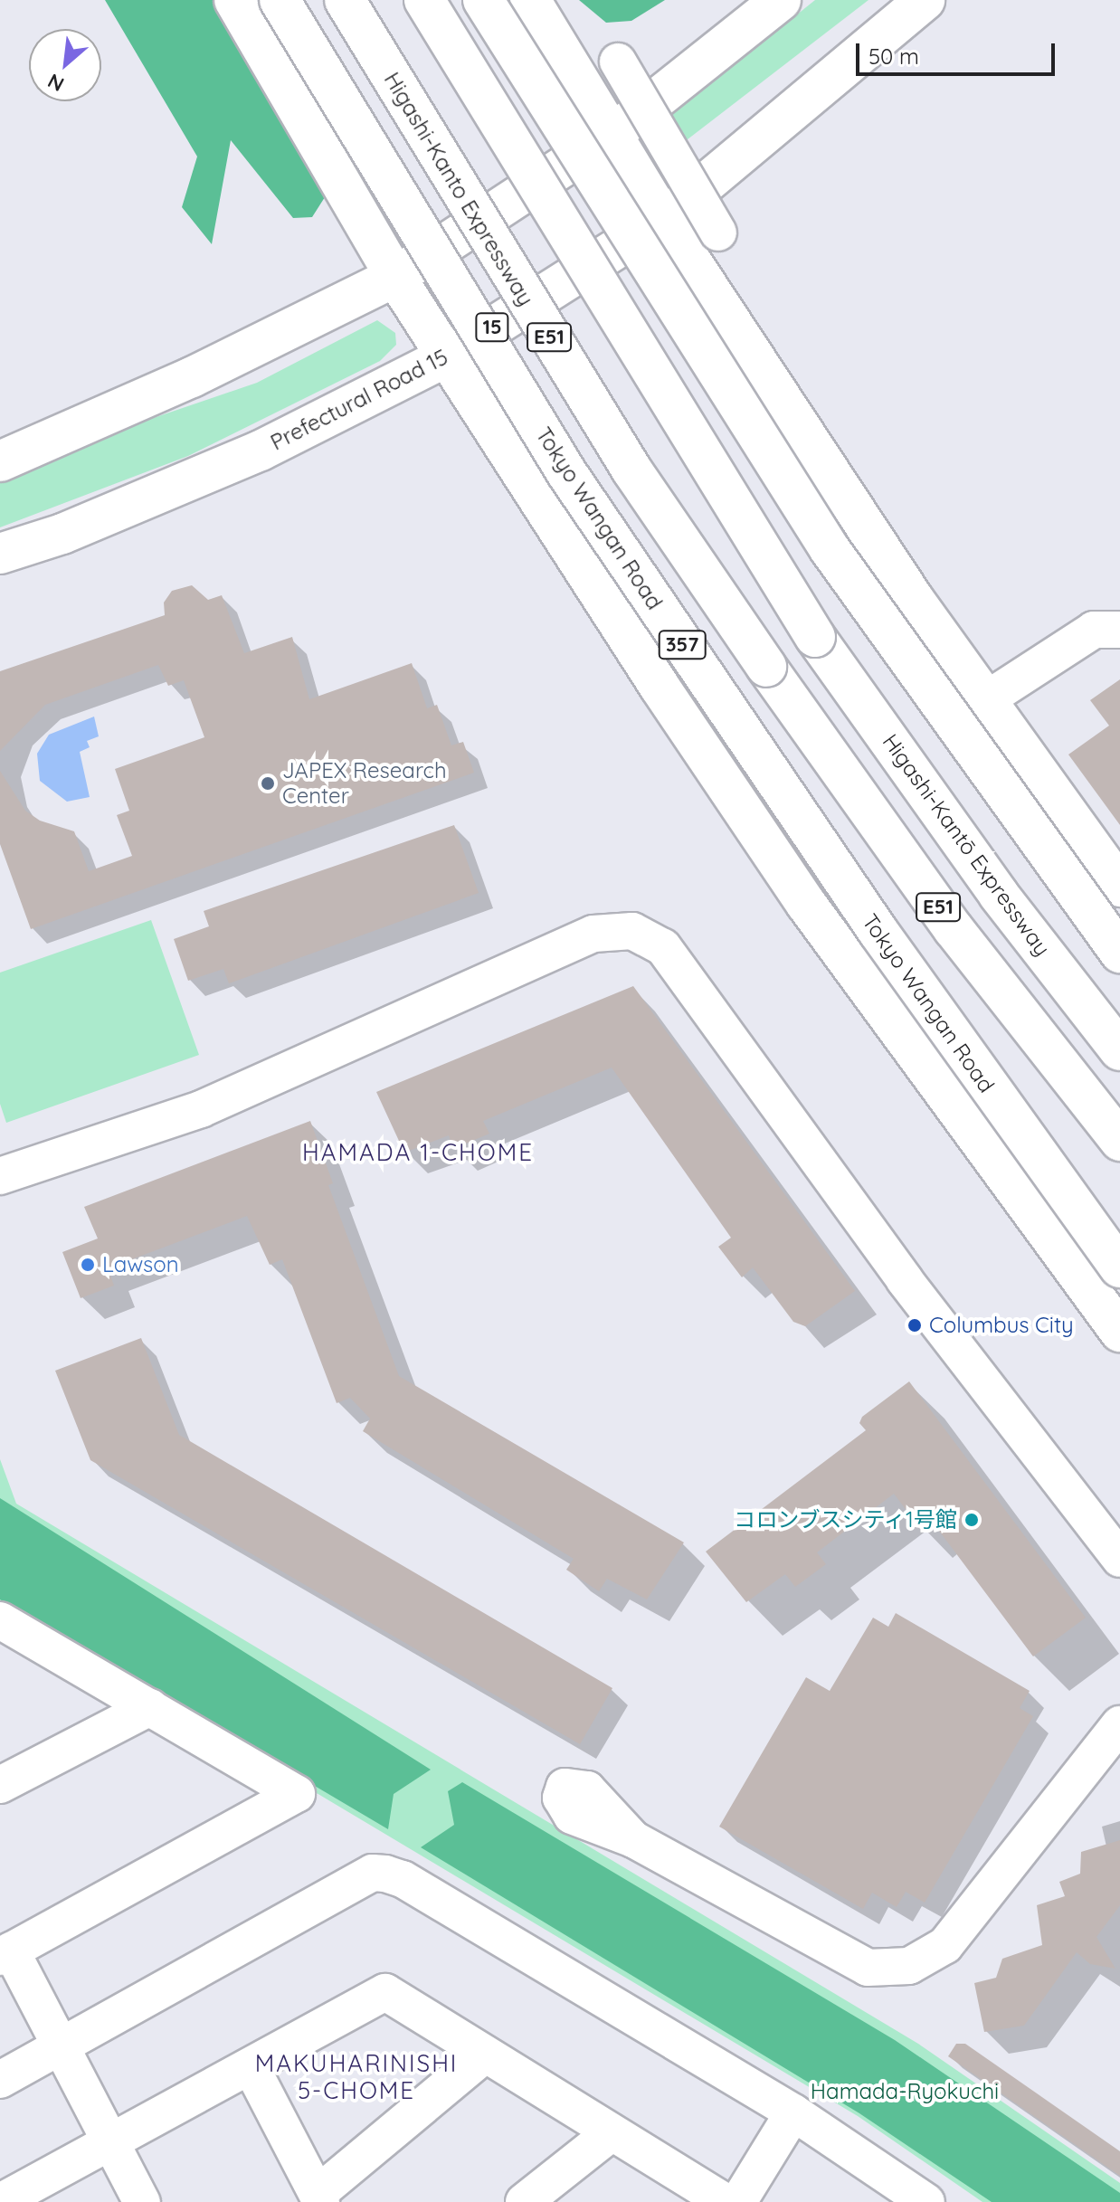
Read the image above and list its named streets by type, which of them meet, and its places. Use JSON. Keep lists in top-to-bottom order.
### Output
{
  "streets": {
    "main road": [
      "Higashi-Kanto Expressway",
      "15",
      "E51",
      "Prefectural Road 15",
      "Tokyo Wangan Road",
      "357"
    ]
  },
  "districts": ["HAMADA 1-CHOME", "MAKUHARINISHI 5-CHOME"],
  "parks": ["Hamada-Ryokuchi"],
  "places": [
    "JAPEX Research Center",
    "Lawson",
    "Columbus City",
    "コロンブスシティ1号館"
  ],
  "scale_bar": "50 m",
  "north": "bottom left"
}
